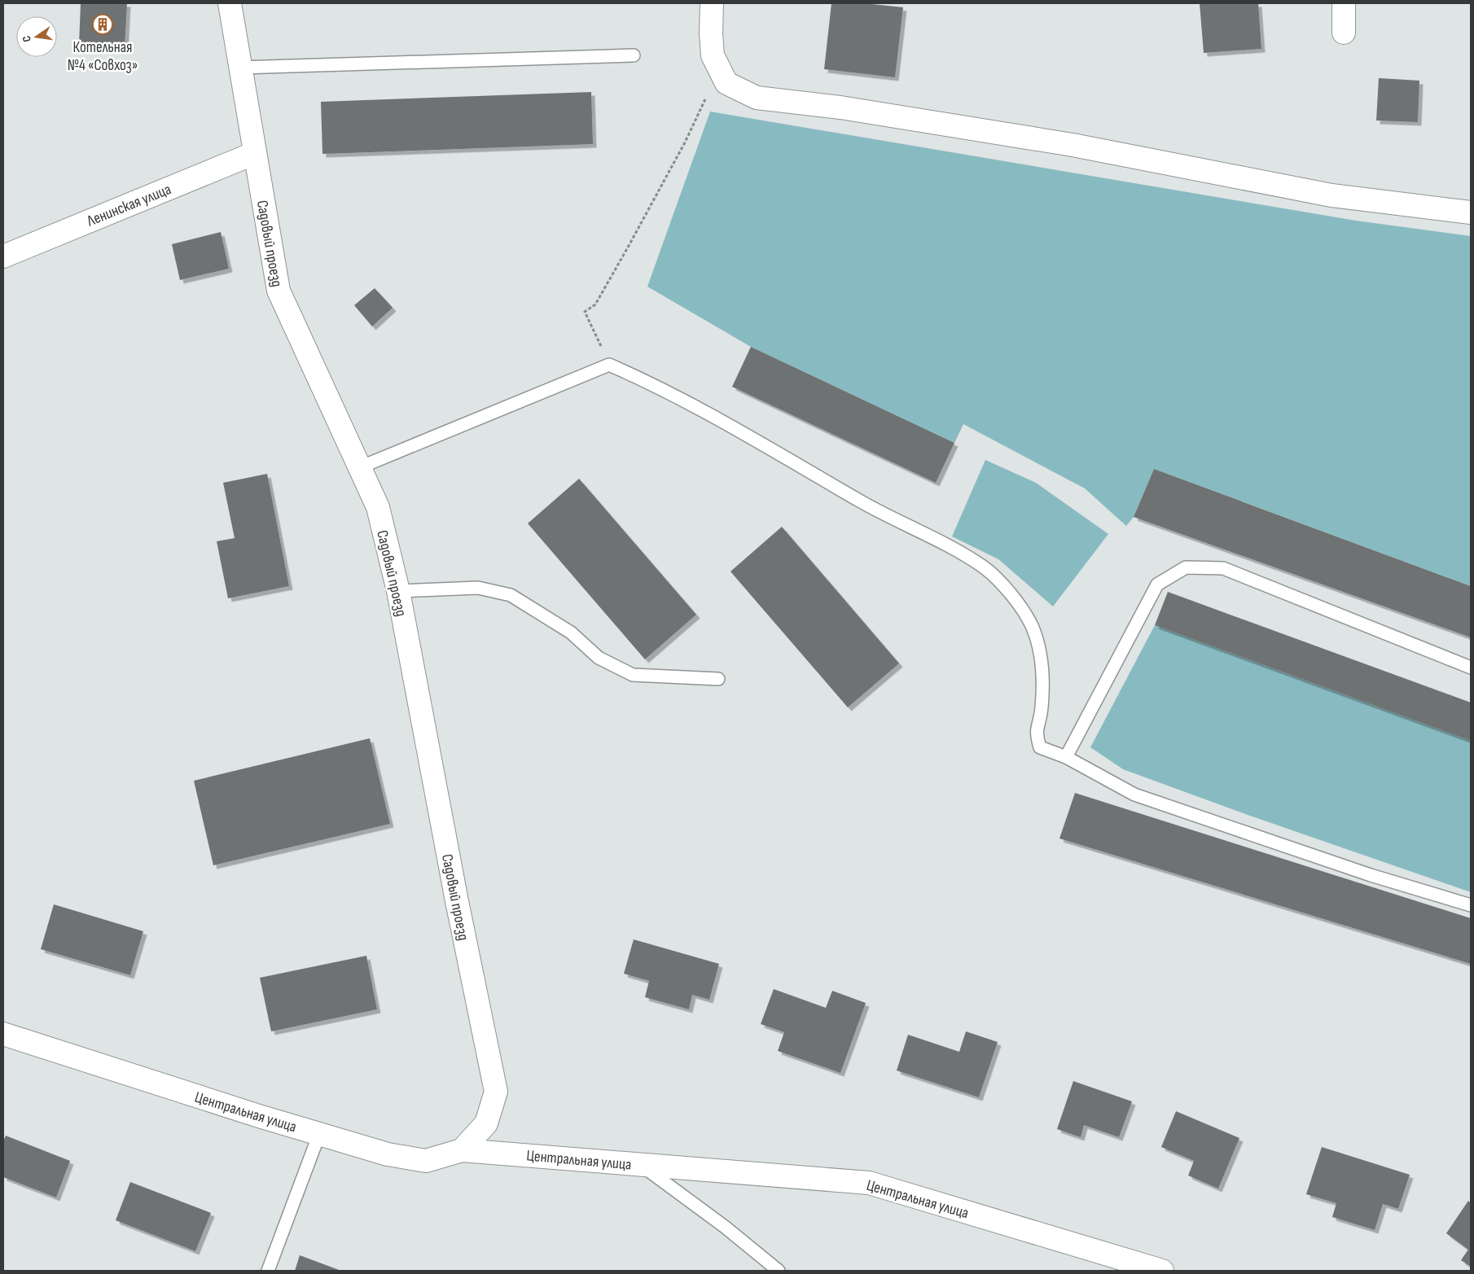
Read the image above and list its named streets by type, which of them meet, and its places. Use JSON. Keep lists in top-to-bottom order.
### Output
{
  "streets": {
    "street": ["Ленинская улица", "Садовый проезд", "Центральная улица"]
  },
  "crossings": [
    ["Ленинская улица", "Садовый проезд"],
    ["Садовый проезд", "Центральная улица"]
  ],
  "places": {
    "building": ["Котельная №4 «Совхоз»"]
  },
  "north": "left"
}
